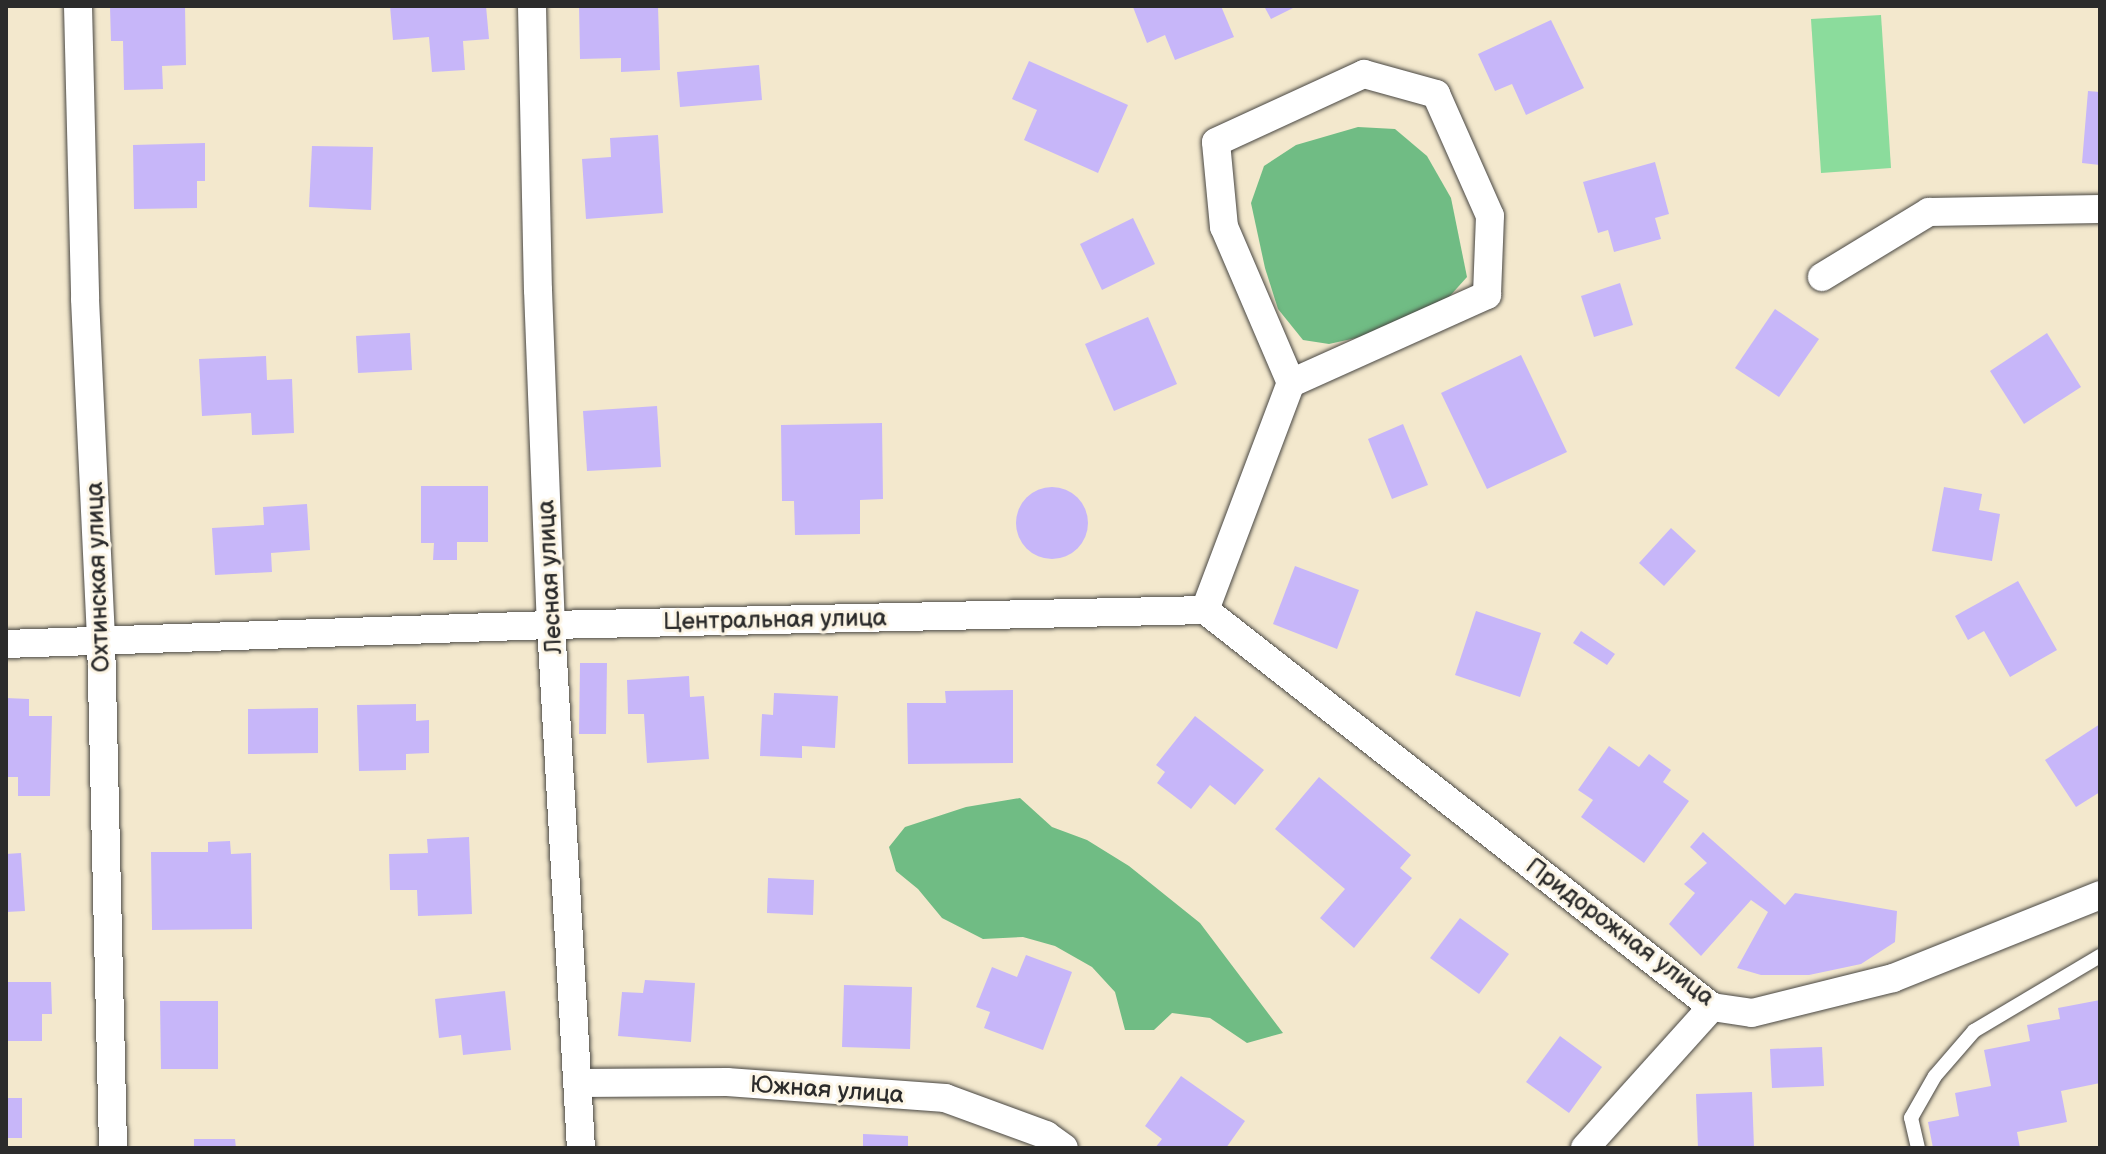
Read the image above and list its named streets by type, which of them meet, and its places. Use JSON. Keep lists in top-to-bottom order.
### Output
{
  "streets": {
    "street": [
      "Охтинская улица",
      "Лесная улица",
      "Центральная улица",
      "Придорожная улица",
      "Южная улица"
    ]
  },
  "crossings": [
    ["Охтинская улица", "Центральная улица"],
    ["Лесная улица", "Центральная улица"],
    ["Лесная улица", "Южная улица"],
    ["Центральная улица", "Придорожная улица"]
  ]
}
